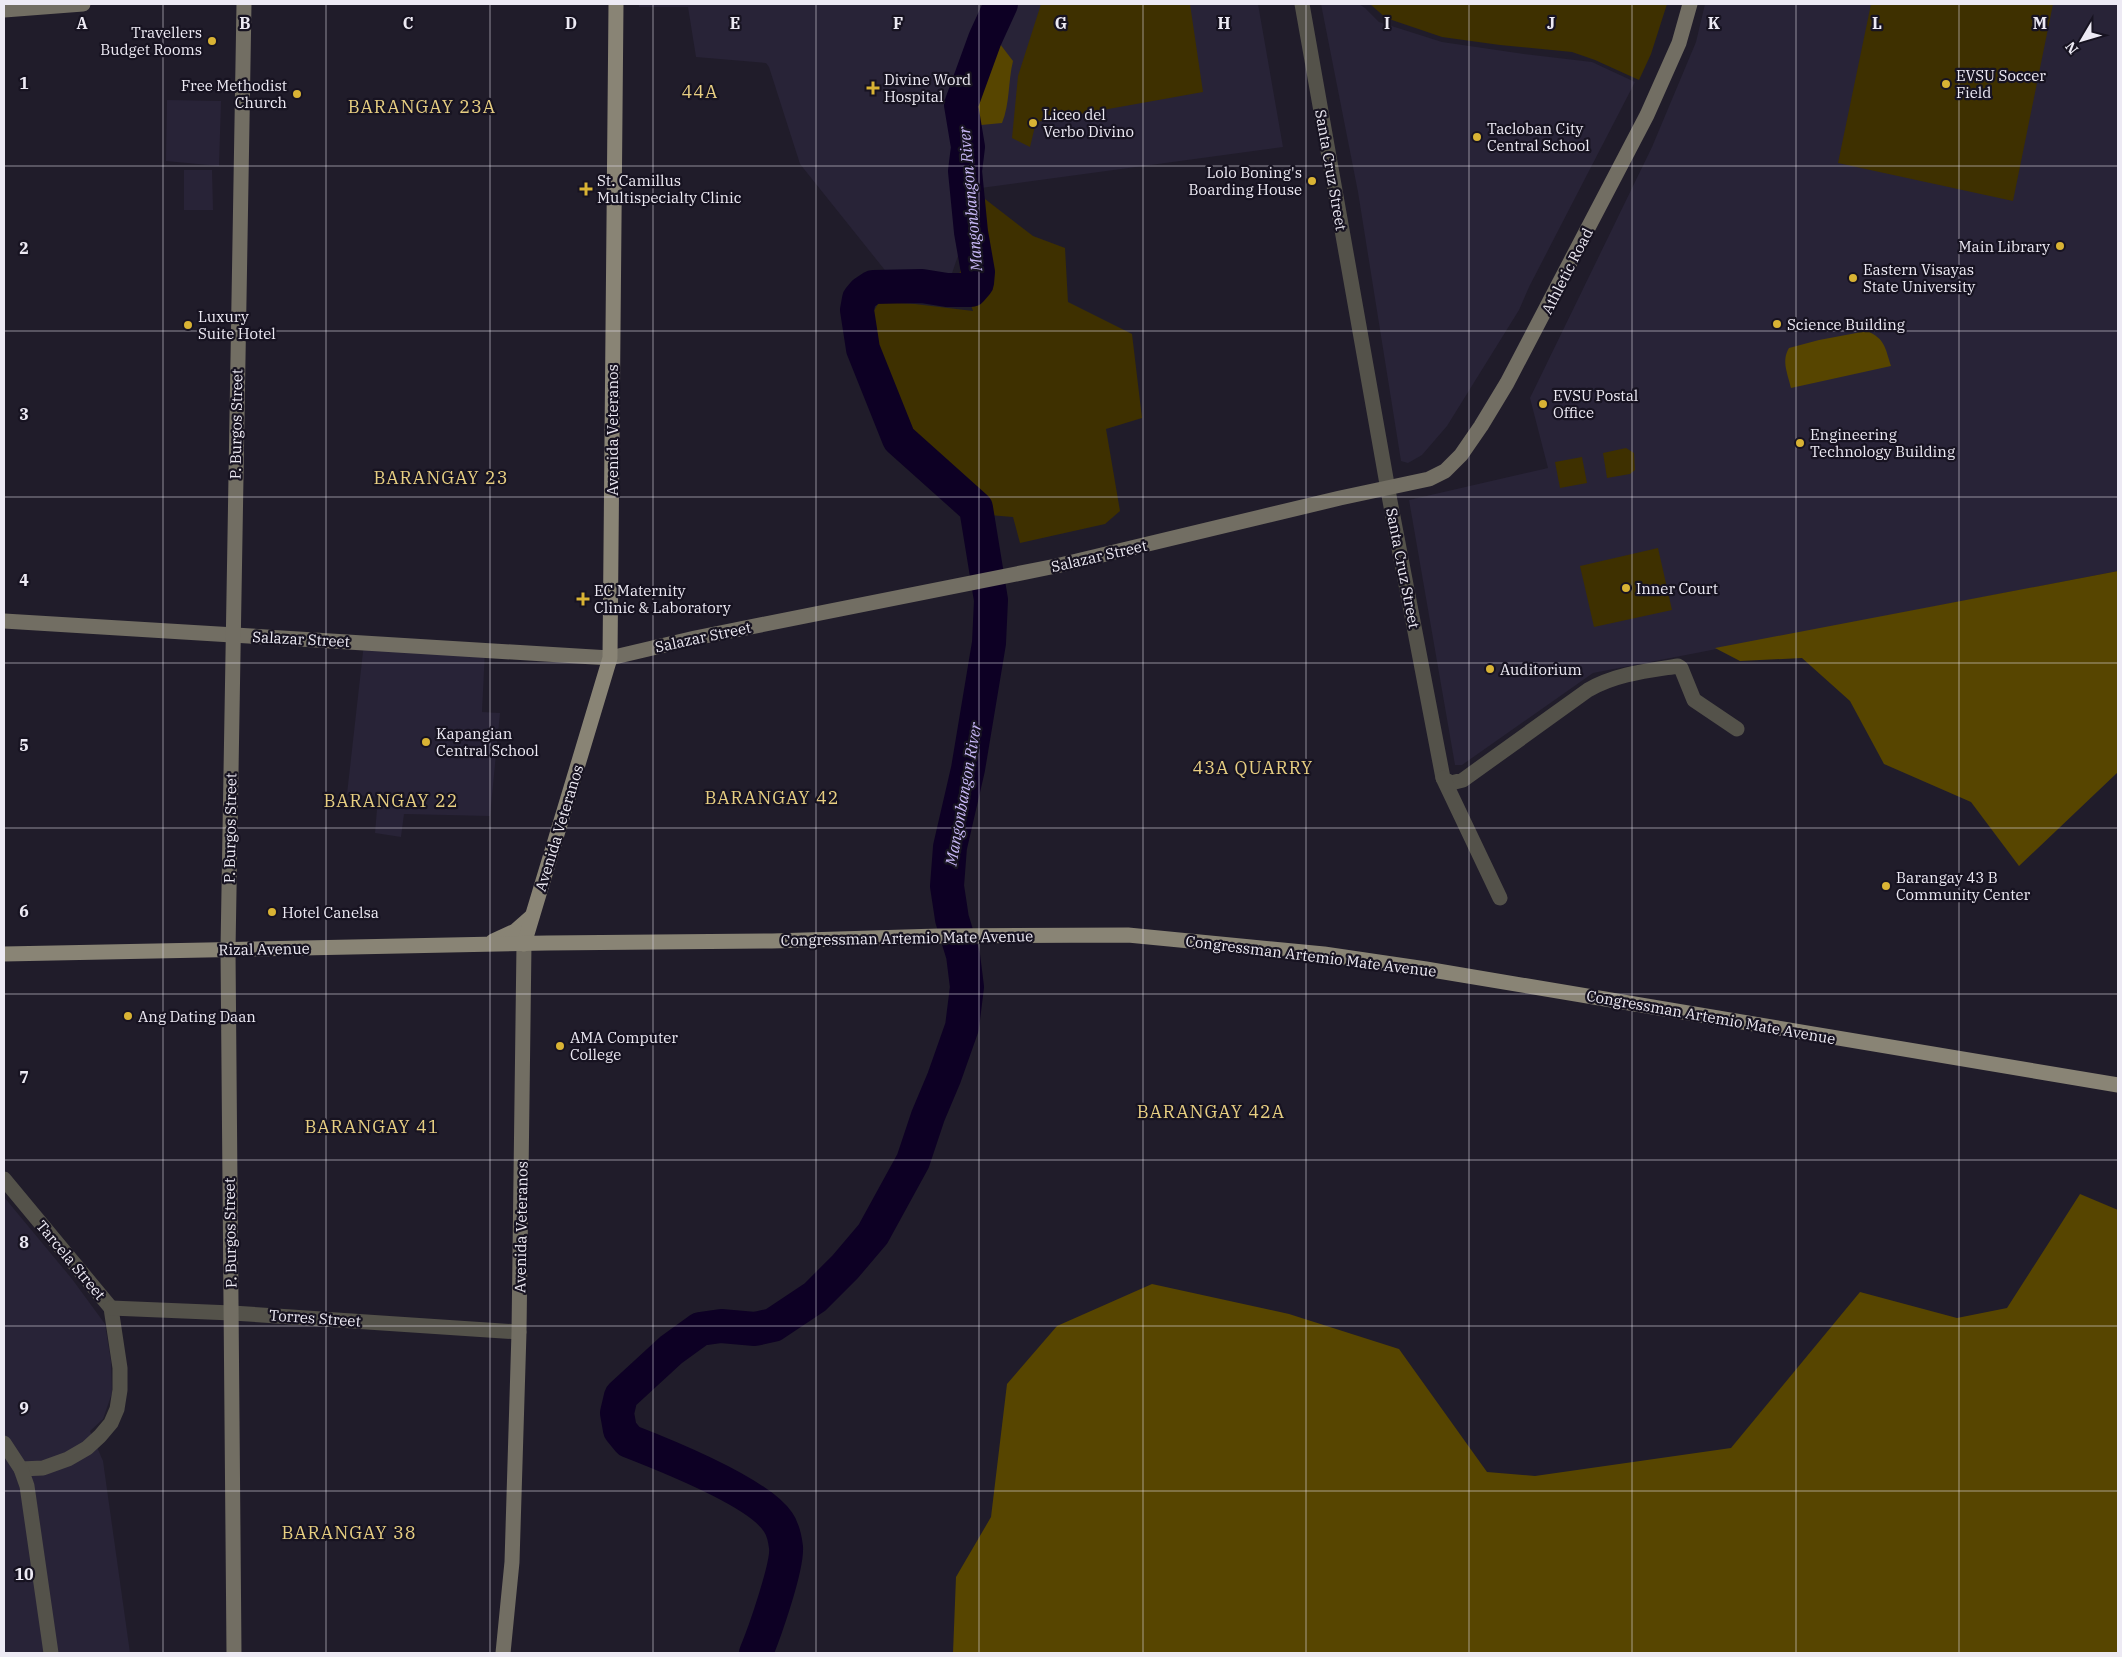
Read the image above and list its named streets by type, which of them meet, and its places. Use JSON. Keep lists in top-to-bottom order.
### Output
{
  "streets": {
    "main road": [
      "Athletic Road",
      "P. Burgos Street",
      "Avenida Veteranos",
      "Salazar Street",
      "Congressman Artemio Mate Avenue",
      "Rizal Avenue"
    ],
    "street": ["Santa Cruz Street", "Tarcela Street", "Torres Street"]
  },
  "crossings": [
    ["Santa Cruz Street", "Athletic Road"],
    ["Santa Cruz Street", "Salazar Street"],
    ["Athletic Road", "Salazar Street"],
    ["P. Burgos Street", "Salazar Street"],
    ["P. Burgos Street", "Rizal Avenue"],
    ["P. Burgos Street", "Torres Street"],
    ["Avenida Veteranos", "Salazar Street"],
    ["Avenida Veteranos", "Congressman Artemio Mate Avenue"],
    ["Avenida Veteranos", "Rizal Avenue"],
    ["Avenida Veteranos", "Torres Street"],
    ["Congressman Artemio Mate Avenue", "Rizal Avenue"],
    ["Tarcela Street", "Torres Street"]
  ],
  "districts": [
    "44A",
    "BARANGAY 23A",
    "BARANGAY 23",
    "43A QUARRY",
    "BARANGAY 42",
    "BARANGAY 22",
    "BARANGAY 42A",
    "BARANGAY 41",
    "BARANGAY 38"
  ],
  "water": ["Mangonbangon River"],
  "places": {
    "other": [
      "Travellers Budget Rooms",
      "EVSU Soccer Field",
      "Free Methodist Church",
      "Liceo del Verbo Divino",
      "Tacloban City Central School",
      "Lolo Boning's Boarding House",
      "Main Library",
      "Eastern Visayas State University",
      "Science Building",
      "Luxury Suite Hotel",
      "EVSU Postal Office",
      "Engineering Technology Building",
      "Inner Court",
      "Auditorium",
      "Kapangian Central School",
      "Barangay 43 B Community Center",
      "Hotel Canelsa",
      "Ang Dating Daan",
      "AMA Computer College"
    ],
    "health": ["Divine Word Hospital", "St. Camillus Multispecialty Clinic", "EC Maternity Clinic & Laboratory"]
  },
  "north": "bottom left",
  "grid": {
    "columns": [
      "A",
      "B",
      "C",
      "D",
      "E",
      "F",
      "G",
      "H",
      "I",
      "J",
      "K",
      "L",
      "M"
    ],
    "rows": [
      "1",
      "2",
      "3",
      "4",
      "5",
      "6",
      "7",
      "8",
      "9",
      "10"
    ]
  }
}
